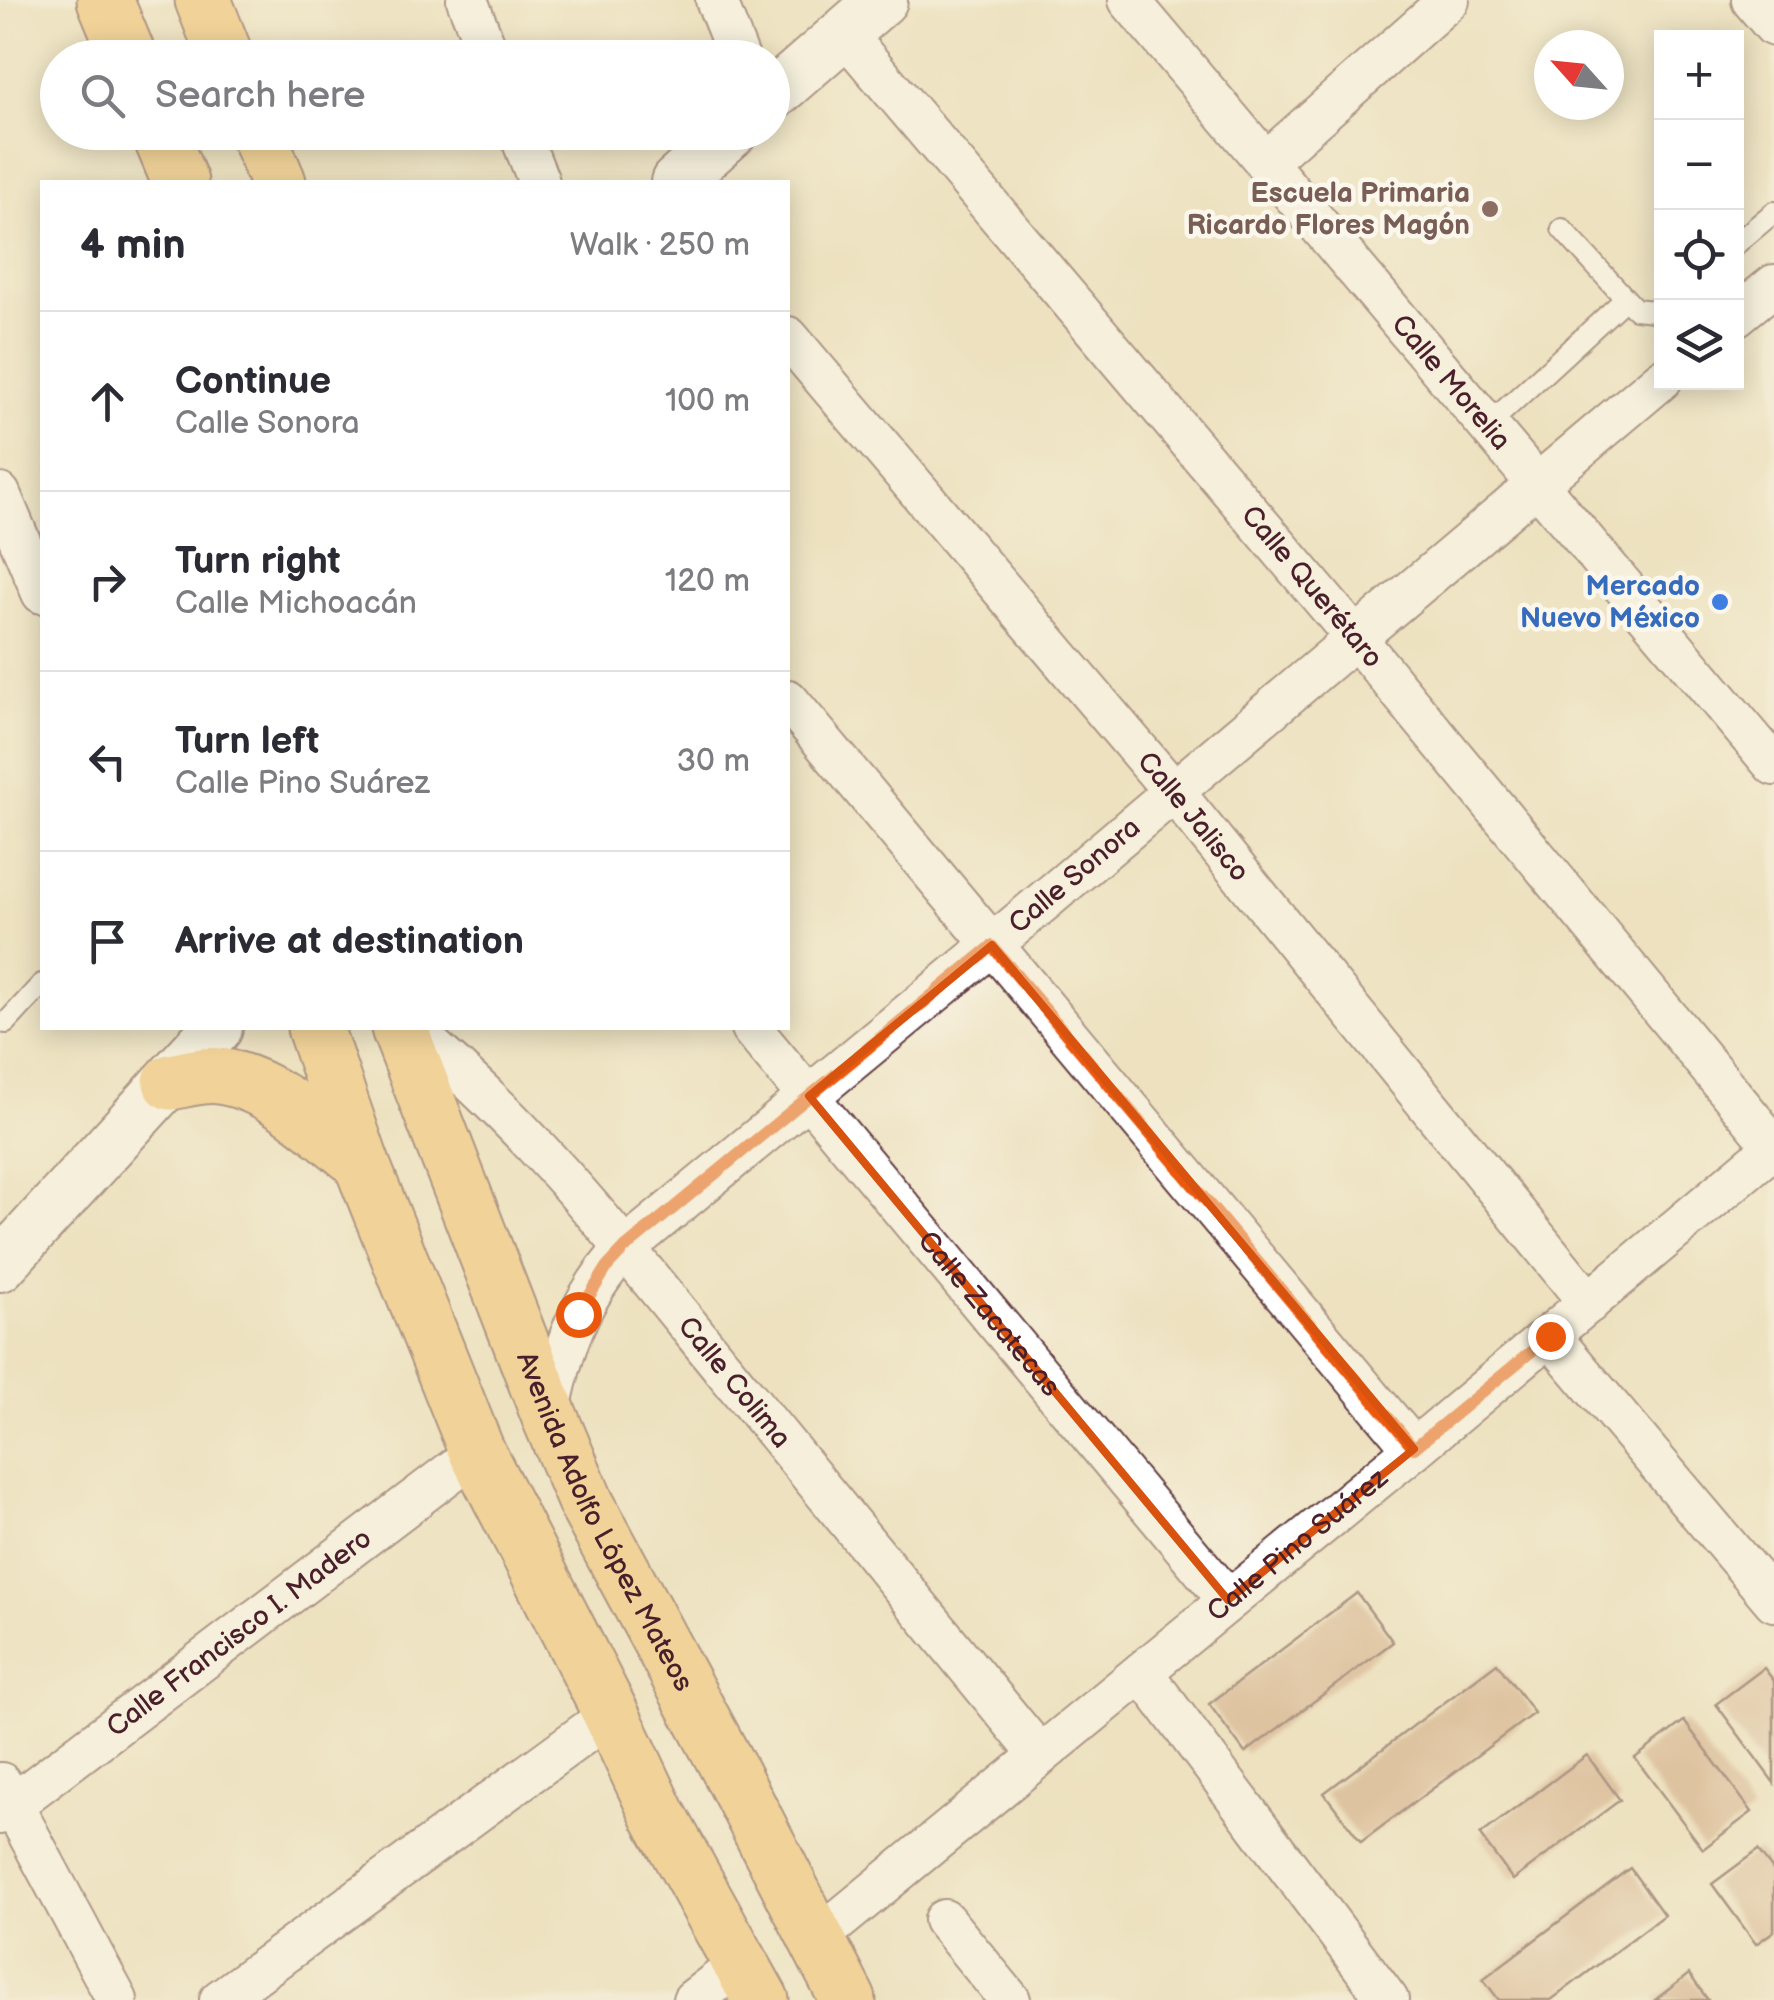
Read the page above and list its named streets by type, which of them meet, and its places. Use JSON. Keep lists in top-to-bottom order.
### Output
{
  "streets": {
    "main road": ["Avenida Adolfo López Mateos"],
    "street": [
      "Calle Morelia",
      "Calle Querétaro",
      "Calle Jalisco",
      "Calle Sonora",
      "Calle Zacatecas",
      "Calle Colima",
      "Calle Pino Suárez",
      "Calle Francisco I. Madero"
    ]
  },
  "crossings": [
    ["Calle Morelia", "Calle Sonora"],
    ["Calle Querétaro", "Calle Sonora"],
    ["Calle Querétaro", "Calle Pino Suárez"],
    ["Calle Jalisco", "Calle Sonora"],
    ["Calle Jalisco", "Calle Pino Suárez"],
    ["Calle Sonora", "Calle Zacatecas"],
    ["Calle Sonora", "Calle Colima"],
    ["Calle Sonora", "Avenida Adolfo López Mateos"],
    ["Calle Zacatecas", "Calle Pino Suárez"],
    ["Calle Colima", "Calle Pino Suárez"],
    ["Avenida Adolfo López Mateos", "Calle Pino Suárez"]
  ],
  "places": ["Escuela Primaria Ricardo Flores Magón", "Mercado Nuevo México"],
  "north": "top left",
  "page": {
    "map_buttons": ["+", "−"],
    "search": "Search here",
    "heading": ["4 min", "Walk · 250 m"],
    "list": [
      ["Continue", "Calle Sonora", "100 m"],
      ["Turn right", "Calle Michoacán", "120 m"],
      ["Turn left", "Calle Pino Suárez", "30 m"],
      "Arrive at destination"
    ]
  }
}
